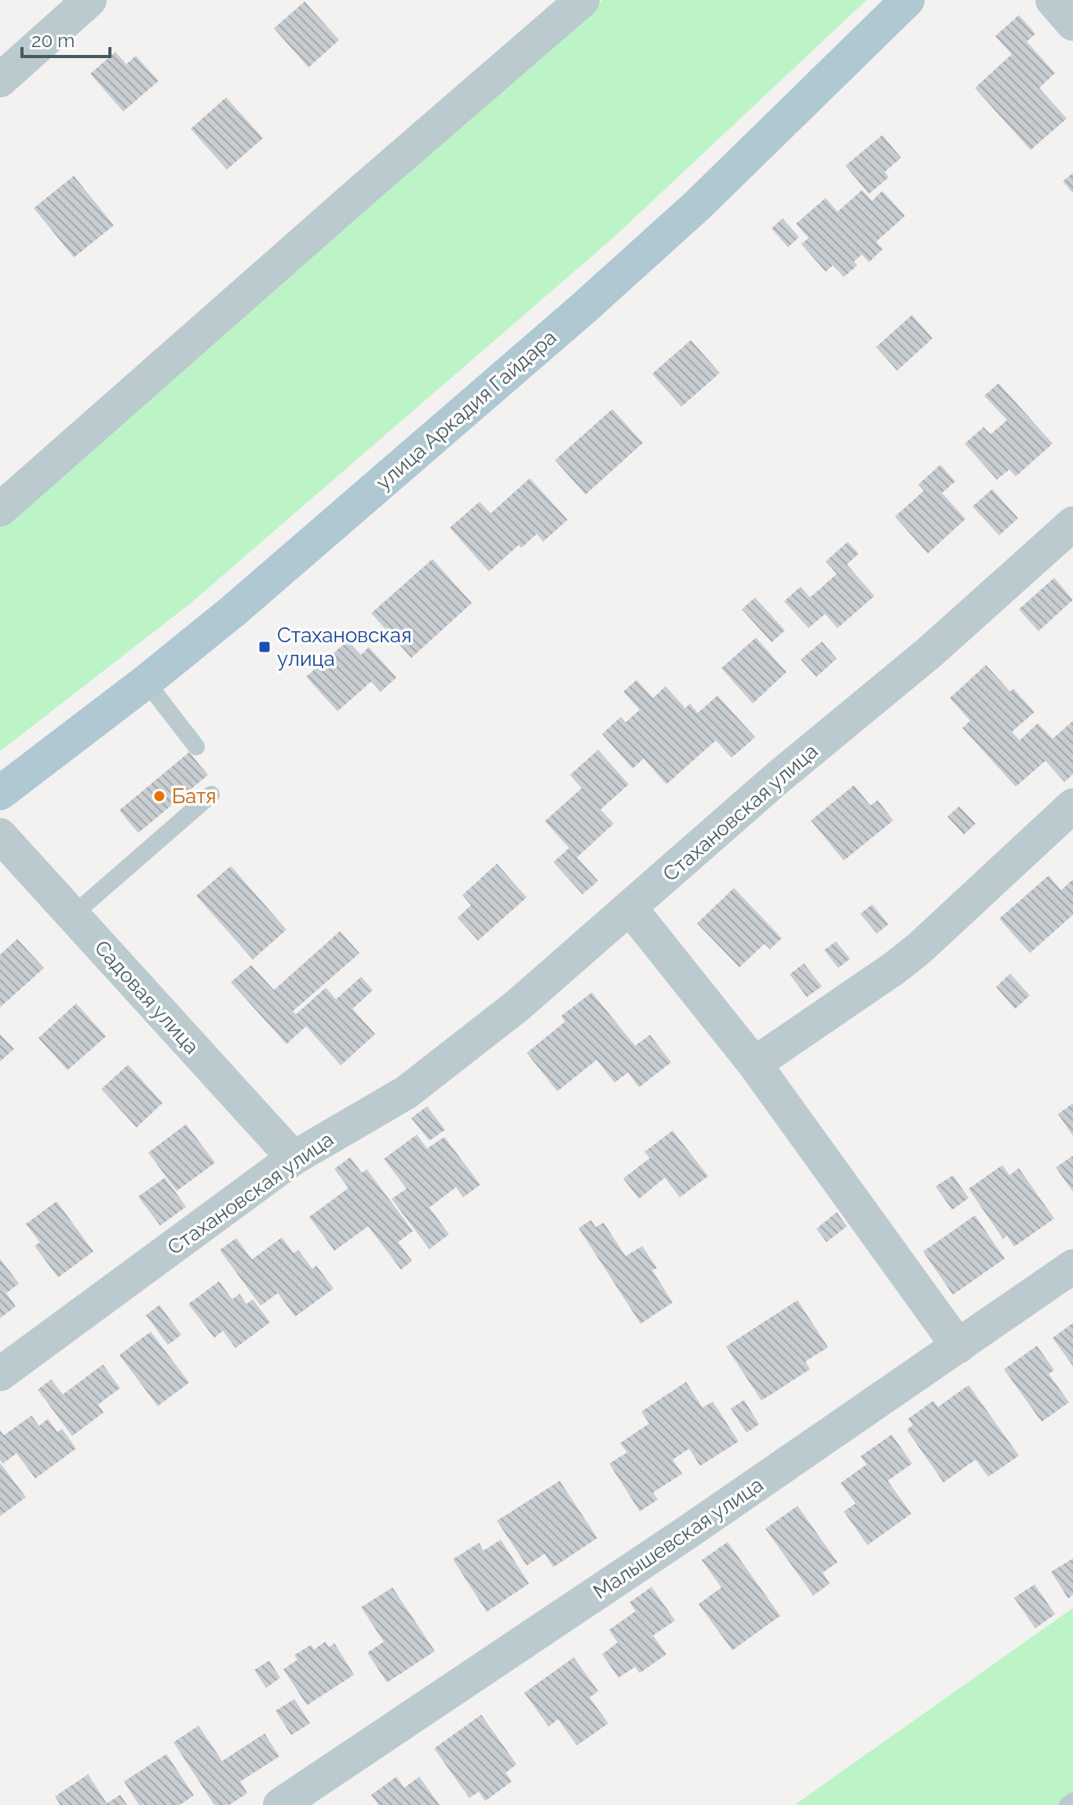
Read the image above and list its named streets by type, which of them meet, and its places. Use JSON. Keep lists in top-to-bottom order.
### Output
{
  "streets": {
    "main road": ["улица Аркадия Гайдара"],
    "street": ["Стахановская улица", "Садовая улица", "Малышевская улица"]
  },
  "crossings": [
    ["Стахановская улица", "Садовая улица"]
  ],
  "places": {
    "transit": ["Стахановская улица"],
    "other": ["Батя"]
  },
  "scale_bar": "20 m"
}
